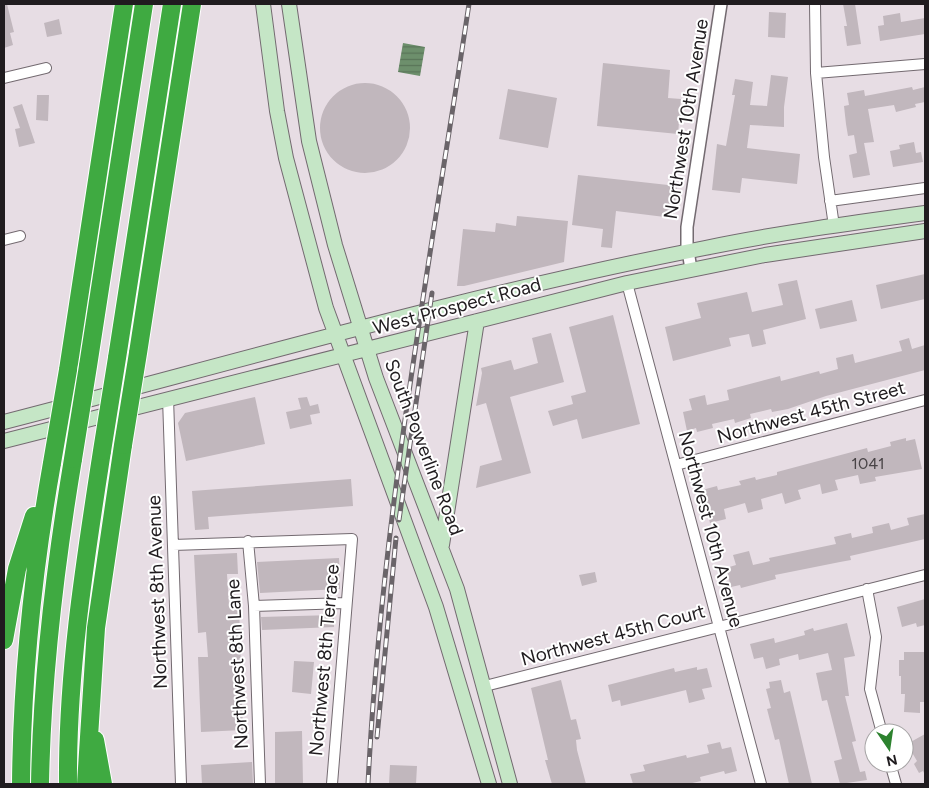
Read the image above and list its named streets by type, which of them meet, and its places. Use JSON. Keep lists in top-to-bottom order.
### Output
{
  "streets": {
    "main road": ["West Prospect Road", "South Powerline Road"],
    "street": [
      "Northwest 10th Avenue",
      "Northwest 45th Street",
      "Northwest 8th Avenue",
      "Northwest 45th Court",
      "Northwest 8th Terrace",
      "Northwest 8th Lane"
    ]
  },
  "crossings": [
    ["Northwest 10th Avenue", "West Prospect Road"],
    ["Northwest 10th Avenue", "Northwest 45th Street"],
    ["Northwest 10th Avenue", "Northwest 45th Court"],
    ["West Prospect Road", "South Powerline Road"],
    ["West Prospect Road", "Northwest 8th Avenue"],
    ["South Powerline Road", "Northwest 45th Court"],
    ["Northwest 8th Terrace", "Northwest 8th Lane"]
  ],
  "house_numbers": ["1041"],
  "north": "bottom"
}
